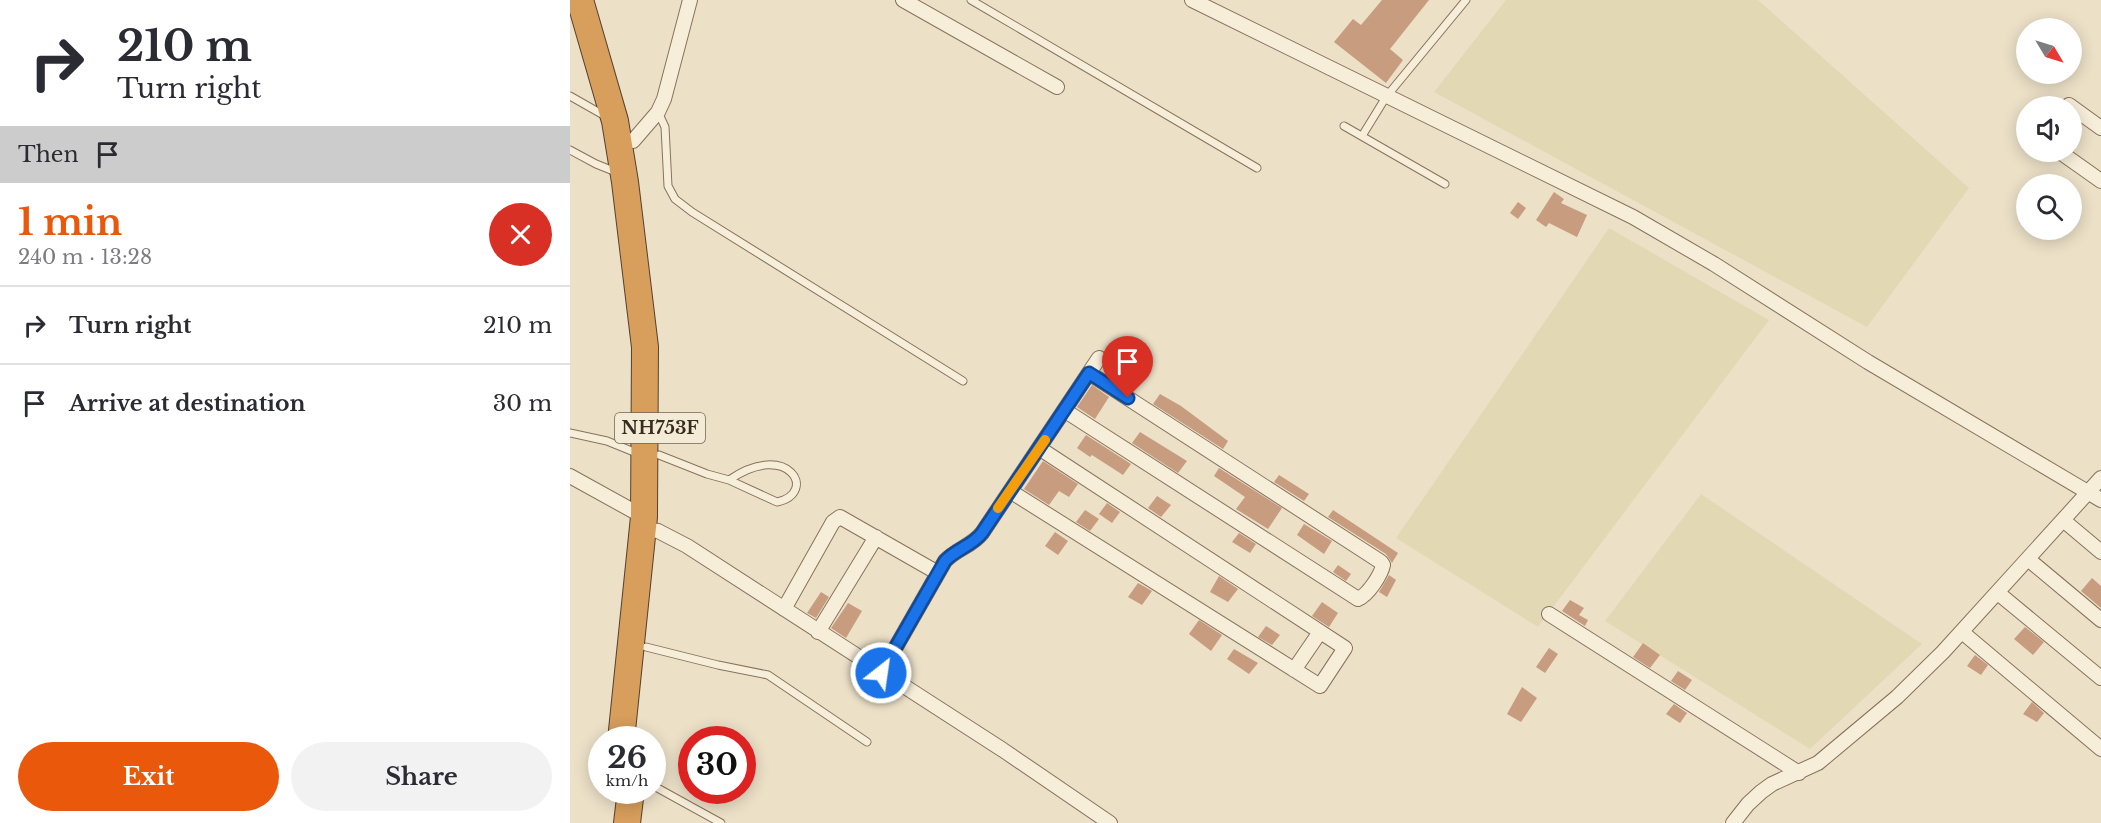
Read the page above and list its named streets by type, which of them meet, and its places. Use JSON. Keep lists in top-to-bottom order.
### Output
{
  "streets": {
    "highway": ["NH753F"]
  },
  "north": "bottom right",
  "page": {
    "turn": ["210 m", "Turn right"],
    "then": "Then",
    "heading": ["1 min", "240 m · 13:28"],
    "list": [
      {
        "name": "Turn right",
        "value": "210 m"
      },
      {
        "name": "Arrive at destination",
        "value": "30 m"
      }
    ],
    "speed": "26 km/h",
    "limit": "30",
    "buttons": ["Exit", "Share"]
  }
}
